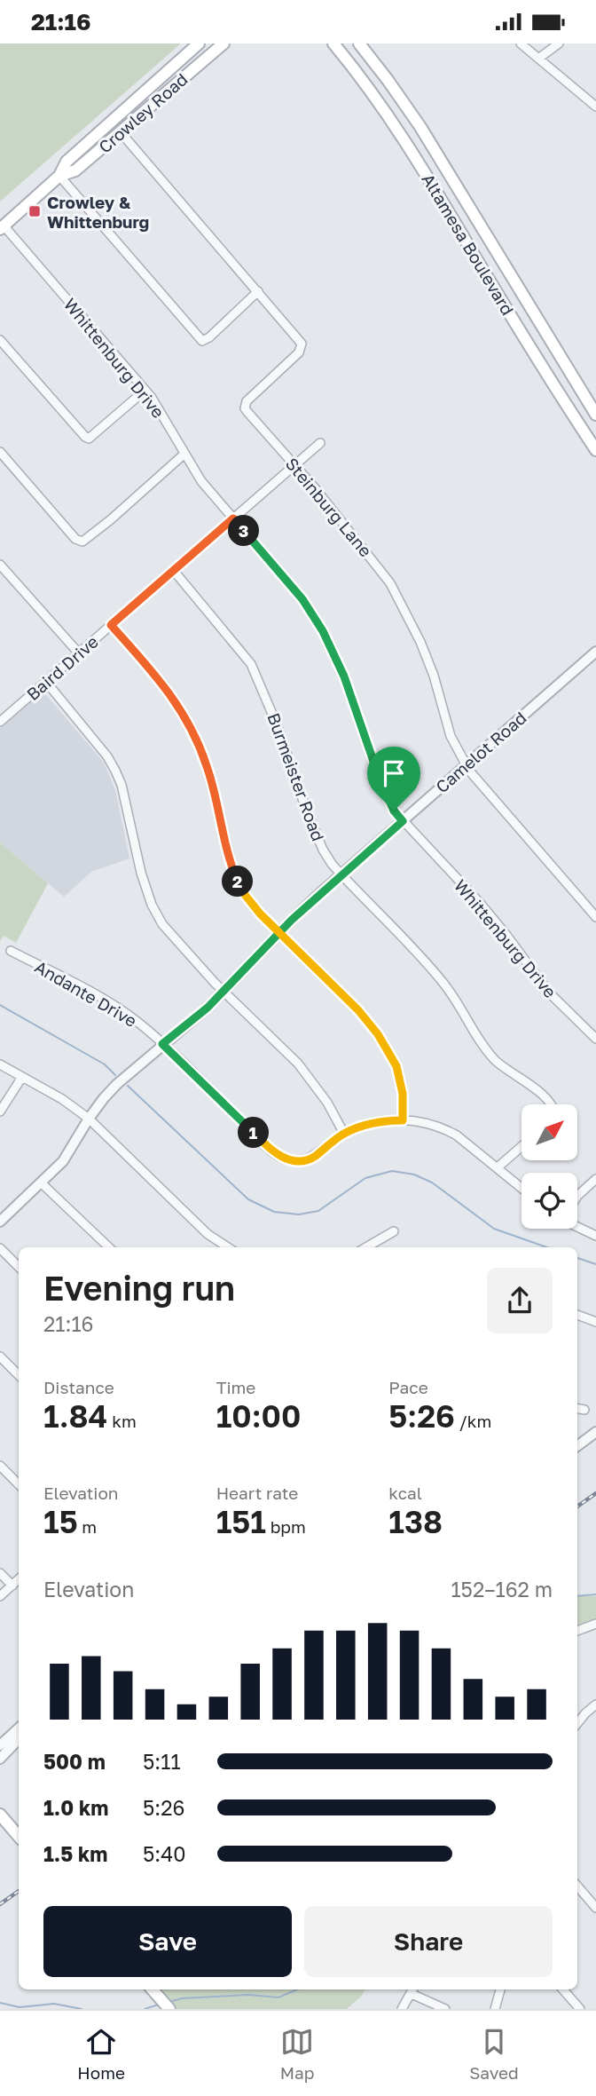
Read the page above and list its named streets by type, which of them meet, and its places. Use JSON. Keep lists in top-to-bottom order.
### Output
{
  "streets": {
    "main road": ["Crowley Road", "Altamesa Boulevard"],
    "street": [
      "Whittenburg Drive",
      "Steinburg Lane",
      "Baird Drive",
      "Camelot Road",
      "Burmeister Road",
      "Andante Drive"
    ]
  },
  "crossings": [
    ["Crowley Road", "Whittenburg Drive"],
    ["Crowley Road", "Steinburg Lane"],
    ["Whittenburg Drive", "Baird Drive"],
    ["Whittenburg Drive", "Camelot Road"],
    ["Steinburg Lane", "Baird Drive"],
    ["Steinburg Lane", "Camelot Road"],
    ["Baird Drive", "Burmeister Road"],
    ["Camelot Road", "Burmeister Road"],
    ["Camelot Road", "Andante Drive"]
  ],
  "places": {
    "transit": ["Crowley & Whittenburg"]
  },
  "north": "top right",
  "page": {
    "status": "21:16",
    "pins": ["3", "2", "1"],
    "heading": ["Evening run", "21:16"],
    "stats": [
      ["Distance", "1.84 km"],
      ["Time", "10:00"],
      ["Pace", "5:26 /km"],
      ["Elevation", "15 m"],
      ["Heart rate", "151 bpm"],
      ["kcal", "138"]
    ],
    "chart": ["Elevation", "152–162 m"],
    "list": [
      {
        "name": "500 m",
        "note": "5:11"
      },
      {
        "name": "1.0 km",
        "note": "5:26"
      },
      {
        "name": "1.5 km",
        "note": "5:40"
      }
    ],
    "buttons": ["Save", "Share"],
    "tabs": ["Home", "Map", "Saved"]
  }
}
